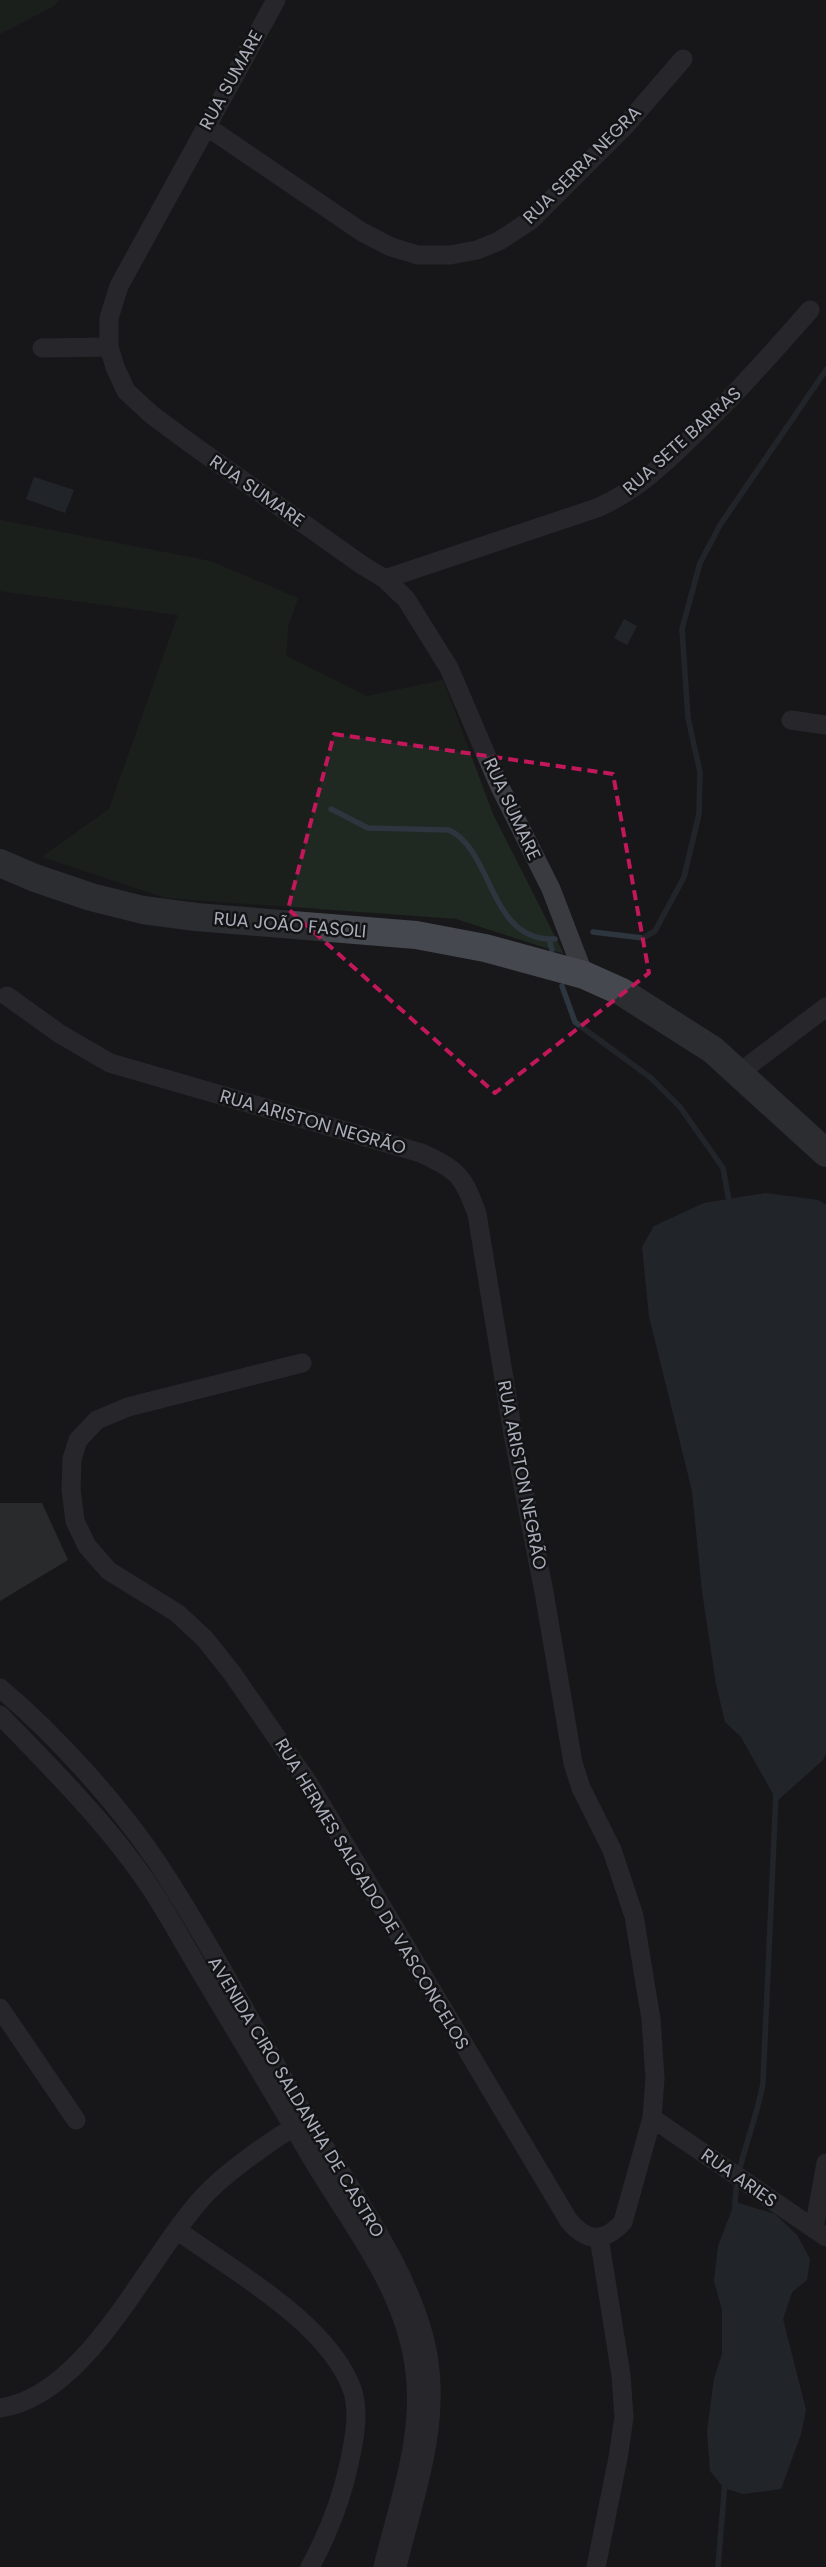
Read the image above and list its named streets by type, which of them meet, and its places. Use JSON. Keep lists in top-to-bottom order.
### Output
{
  "streets": {
    "main road": ["RUA JOÃO FASOLI"],
    "street": [
      "RUA SUMARE",
      "RUA SERRA NEGRA",
      "RUA SETE BARRAS",
      "RUA ARISTON NEGRÃO",
      "RUA HERMES SALGADO DE VASCONCELOS",
      "AVENIDA CIRO SALDANHA DE CASTRO",
      "RUA ARIES"
    ]
  },
  "crossings": [
    ["RUA SUMARE", "RUA SERRA NEGRA"],
    ["RUA SUMARE", "RUA SETE BARRAS"],
    ["RUA SUMARE", "RUA JOÃO FASOLI"],
    ["RUA ARISTON NEGRÃO", "RUA HERMES SALGADO DE VASCONCELOS"],
    ["RUA ARISTON NEGRÃO", "RUA ARIES"]
  ]
}
